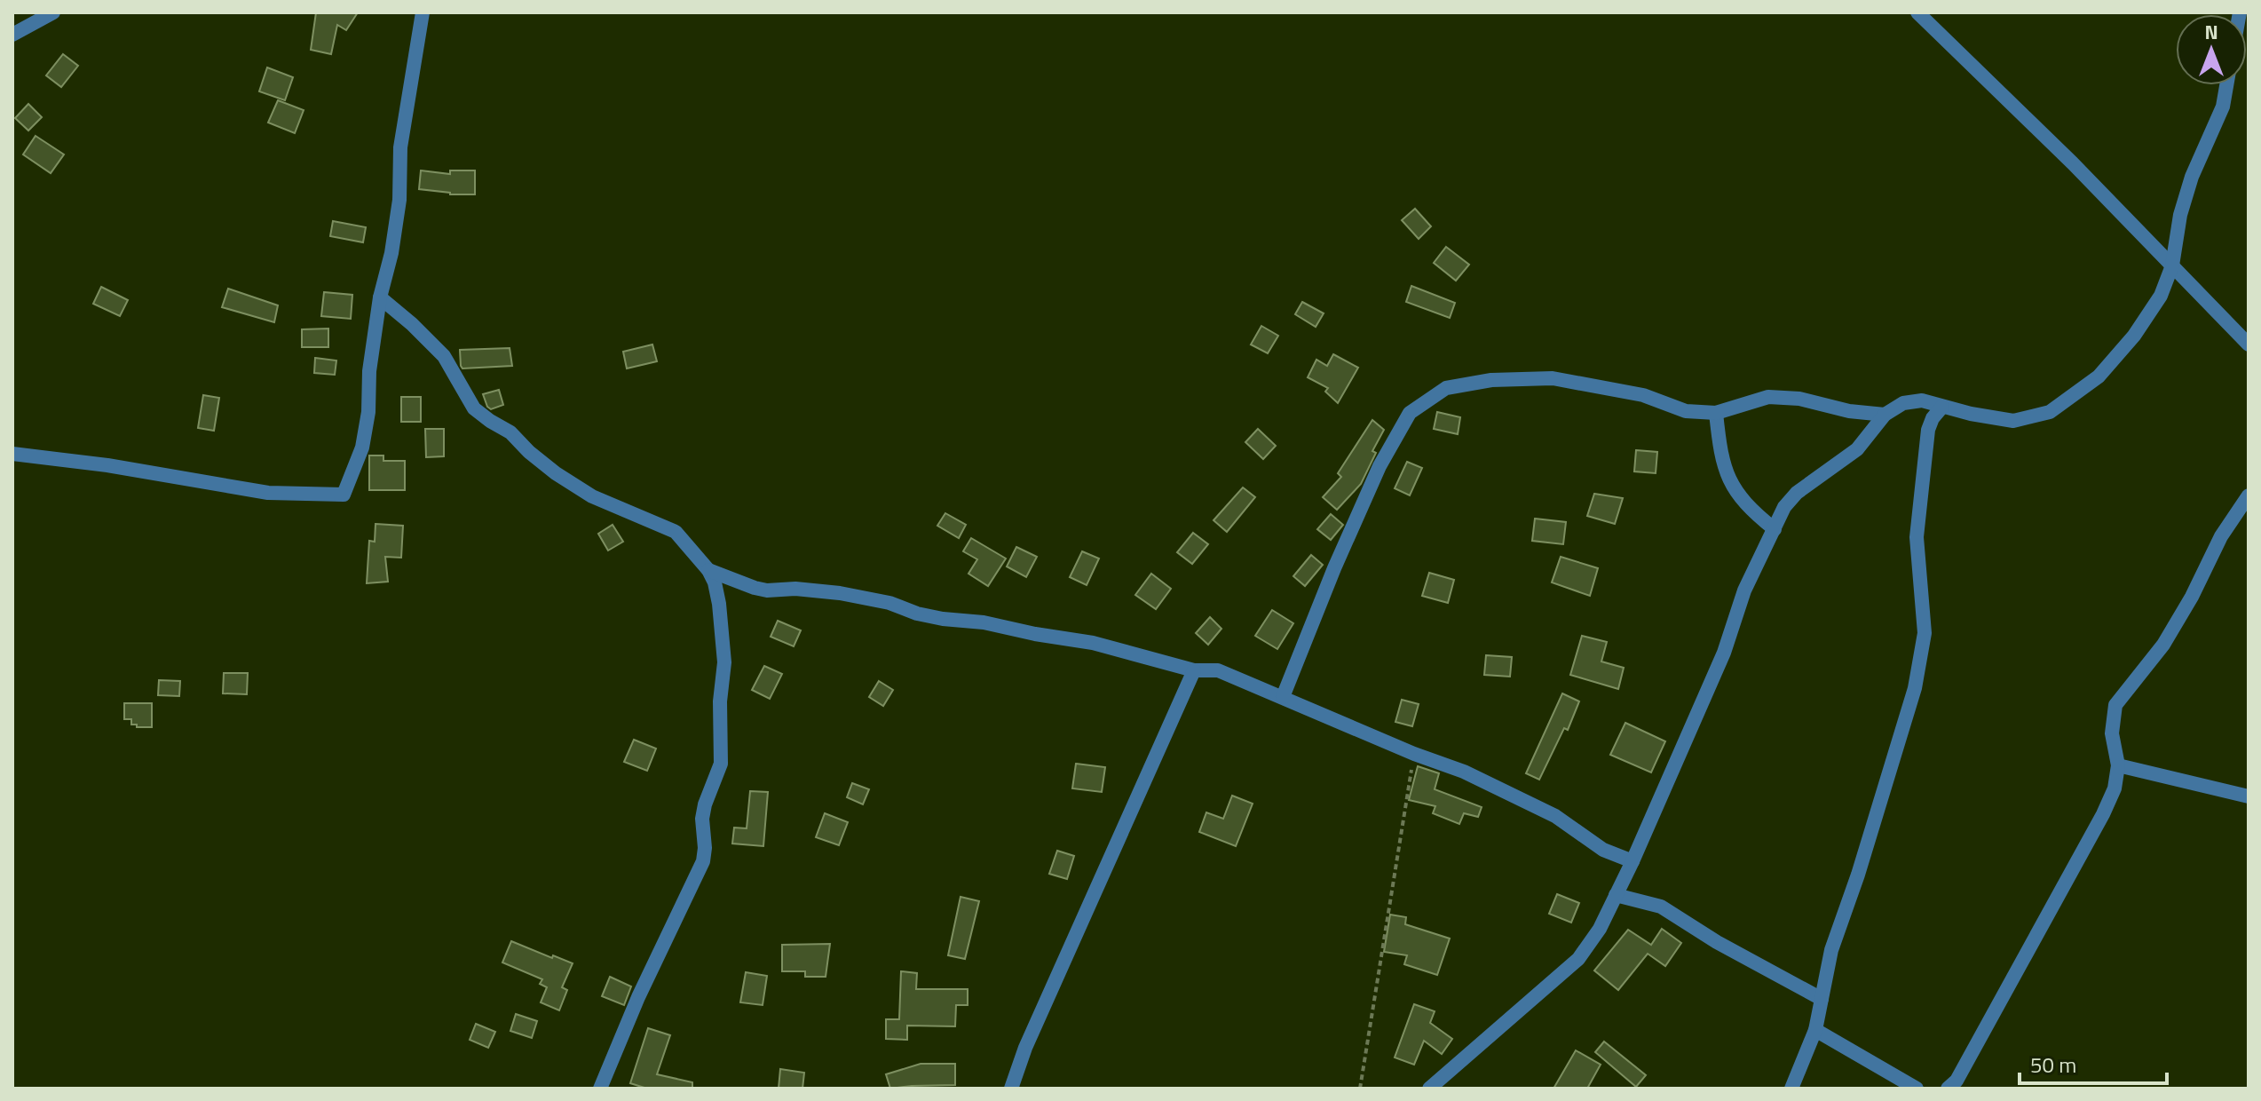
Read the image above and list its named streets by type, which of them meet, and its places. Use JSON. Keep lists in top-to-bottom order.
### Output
{
  "scale_bar": "50 m",
  "north": "top"
}
